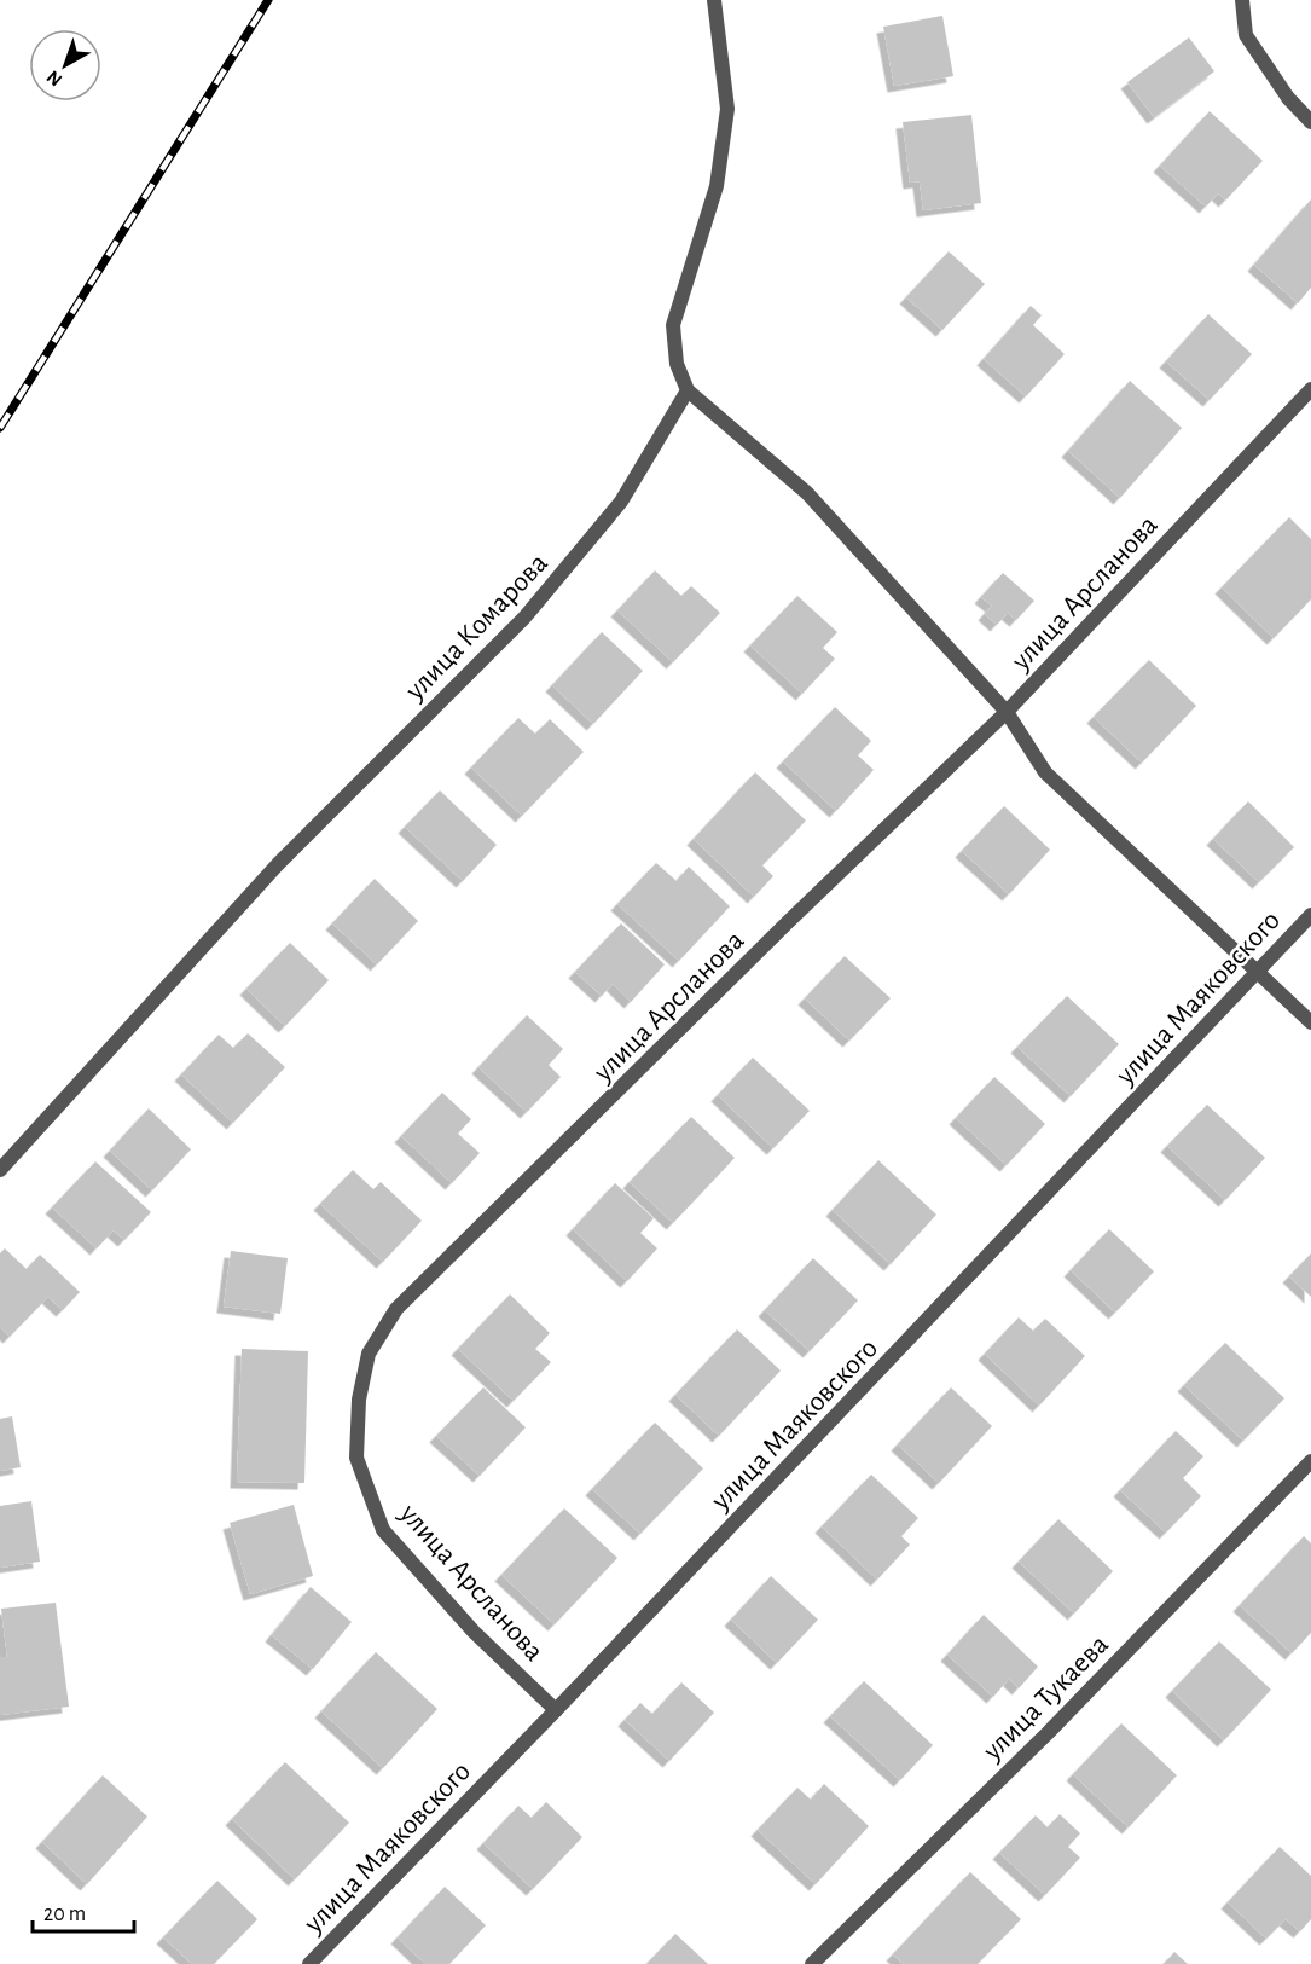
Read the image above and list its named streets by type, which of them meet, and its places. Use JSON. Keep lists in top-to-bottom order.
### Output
{
  "streets": {
    "street": [
      "улица Арсланова",
      "улица Комарова",
      "улица Маяковского",
      "улица Тукаева"
    ]
  },
  "crossings": [
    ["улица Арсланова", "улица Маяковского"]
  ],
  "scale_bar": "20 m",
  "north": "bottom left"
}
